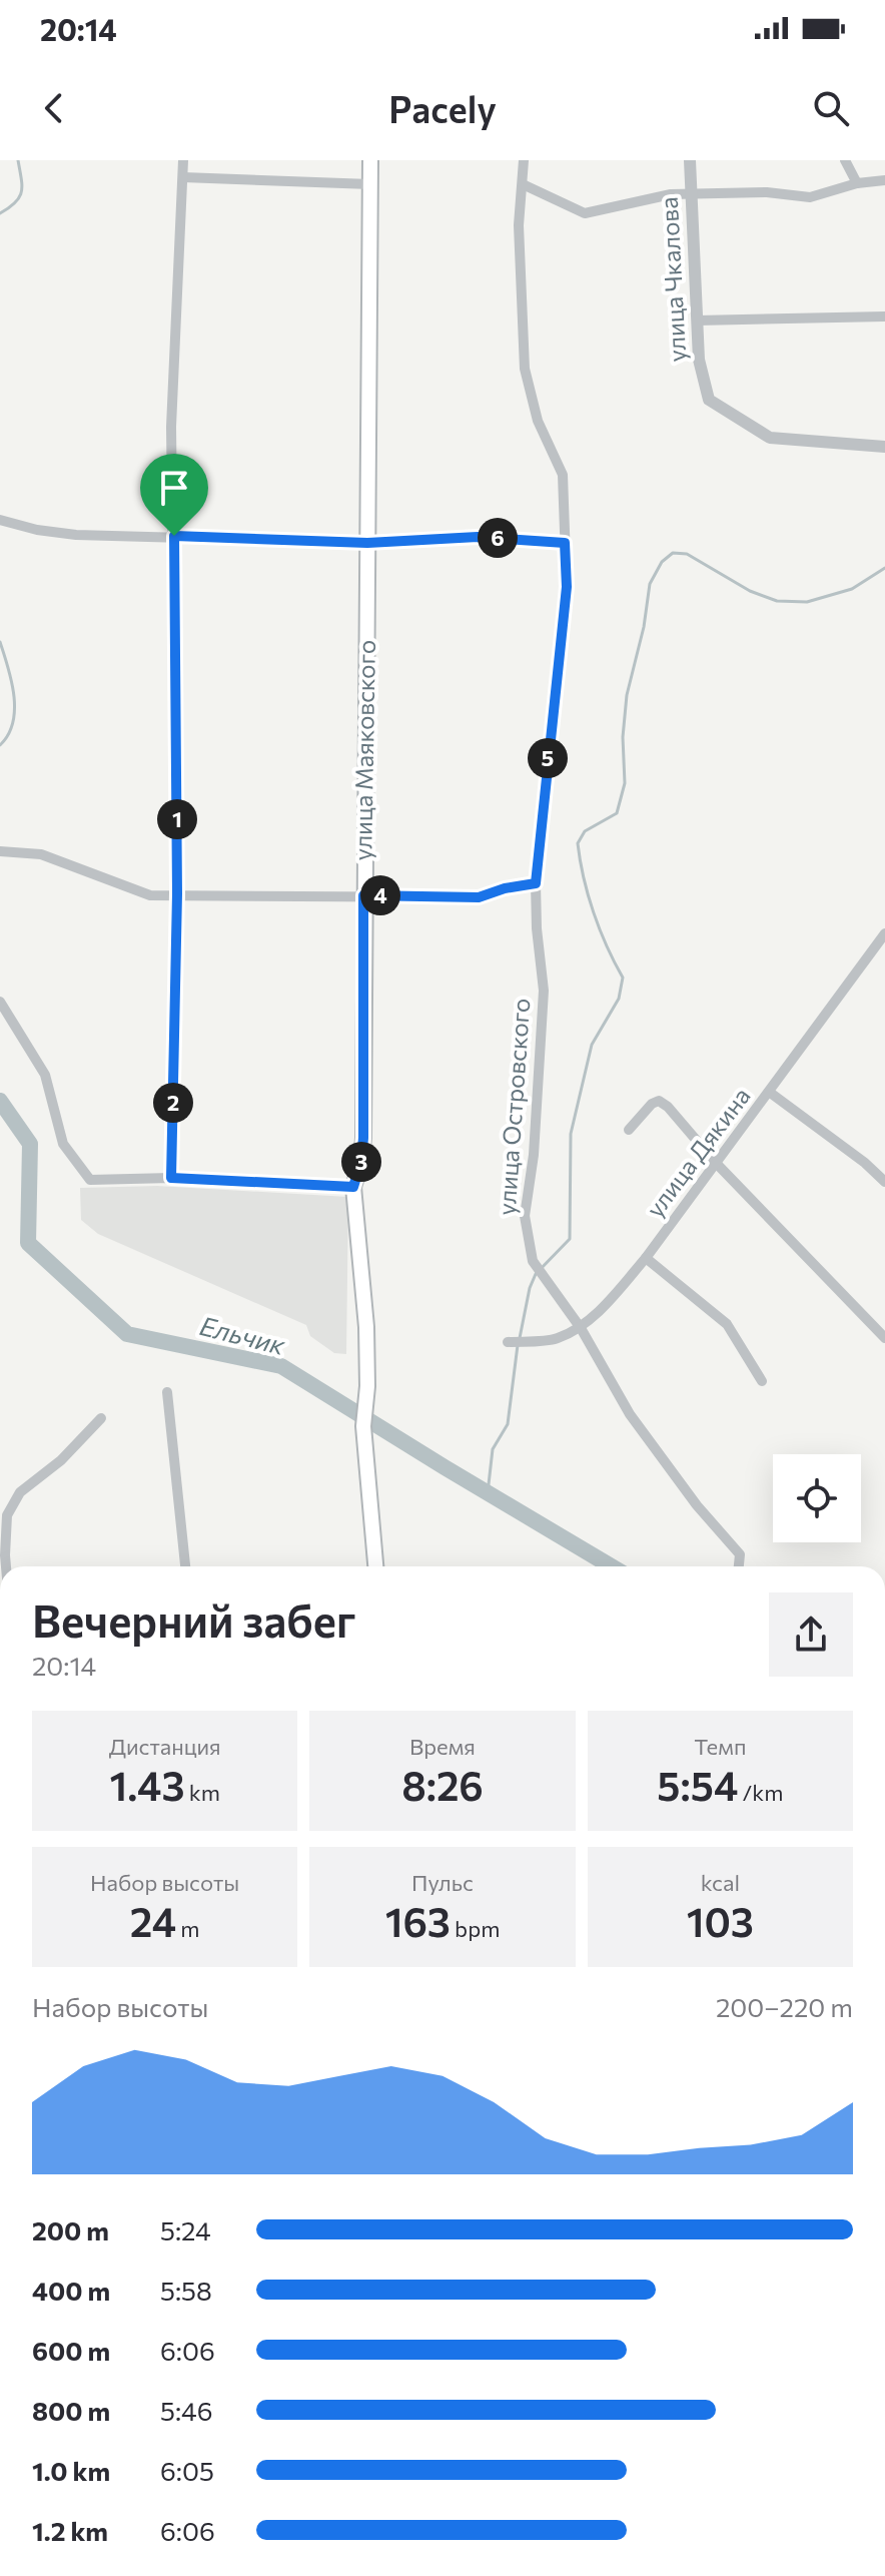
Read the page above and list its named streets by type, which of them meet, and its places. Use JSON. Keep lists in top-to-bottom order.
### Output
{
  "streets": {
    "main road": ["улица Маяковского"],
    "street": ["улица Чкалова", "улица Островского", "улица Дякина"]
  },
  "crossings": [
    ["улица Островского", "улица Дякина"]
  ],
  "water": ["Ельчик"],
  "page": {
    "status": "20:14",
    "header": "Pacely",
    "pins": [
      "6",
      "5",
      "1",
      "4",
      "2",
      "3"
    ],
    "heading": ["Вечерний забег", "20:14"],
    "stats": [
      ["Дистанция", "1.43 km"],
      ["Время", "8:26"],
      ["Темп", "5:54 /km"],
      ["Набор высоты", "24 m"],
      ["Пульс", "163 bpm"],
      ["kcal", "103"]
    ],
    "chart": ["Набор высоты", "200–220 m"],
    "list": [
      {
        "name": "200 m",
        "note": "5:24"
      },
      {
        "name": "400 m",
        "note": "5:58"
      },
      {
        "name": "600 m",
        "note": "6:06"
      },
      {
        "name": "800 m",
        "note": "5:46"
      },
      {
        "name": "1.0 km",
        "note": "6:05"
      },
      {
        "name": "1.2 km",
        "note": "6:06"
      }
    ]
  }
}
